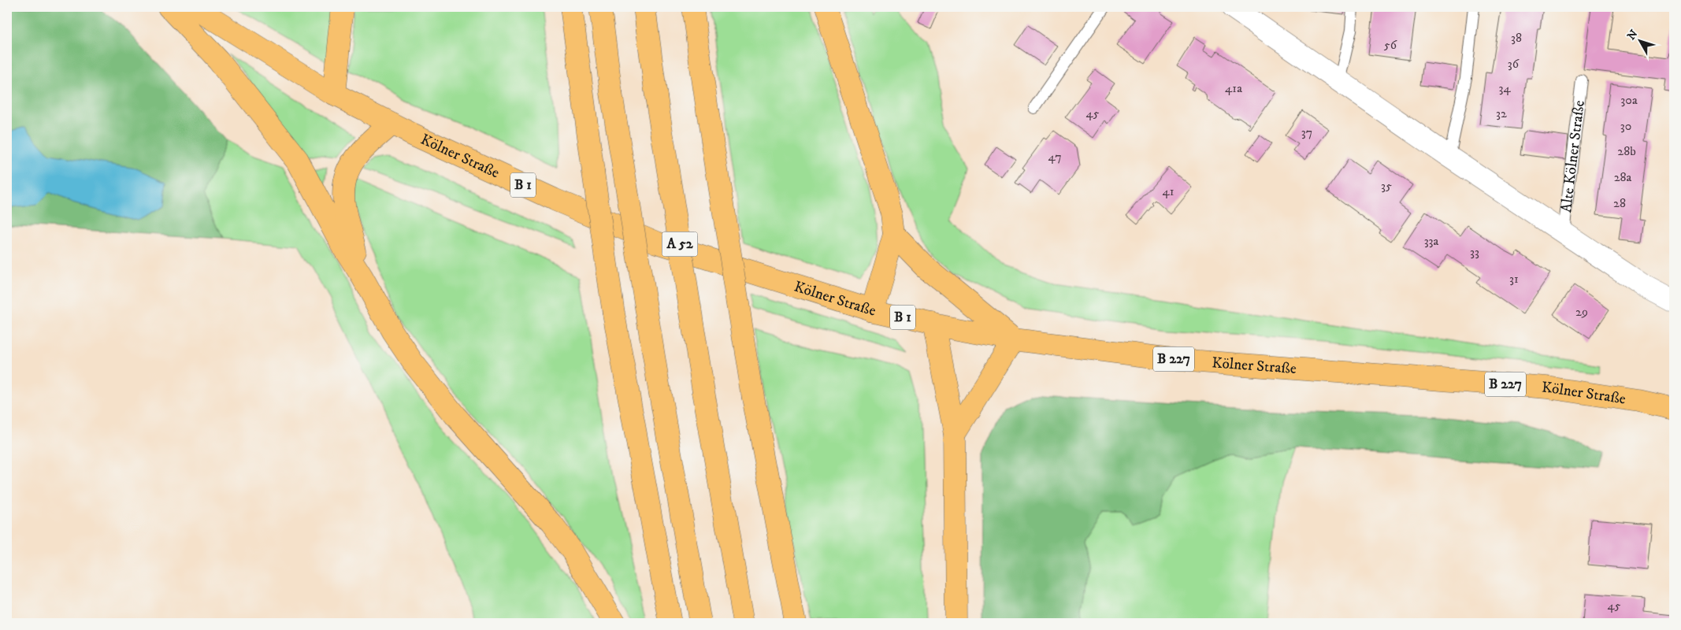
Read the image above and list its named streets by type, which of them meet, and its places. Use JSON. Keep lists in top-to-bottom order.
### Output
{
  "streets": {
    "main road": [
      "Kölner Straße",
      "B 1",
      "A 52",
      "B 227"
    ],
    "street": ["Alte Kölner Straße"]
  },
  "house_numbers": [
    "38",
    "56",
    "36",
    "41a",
    "34",
    "30a",
    "45",
    "32",
    "30",
    "37",
    "28b",
    "47",
    "28a",
    "35",
    "41",
    "28",
    "33a",
    "33",
    "31",
    "29",
    "45"
  ],
  "north": "top left"
}
